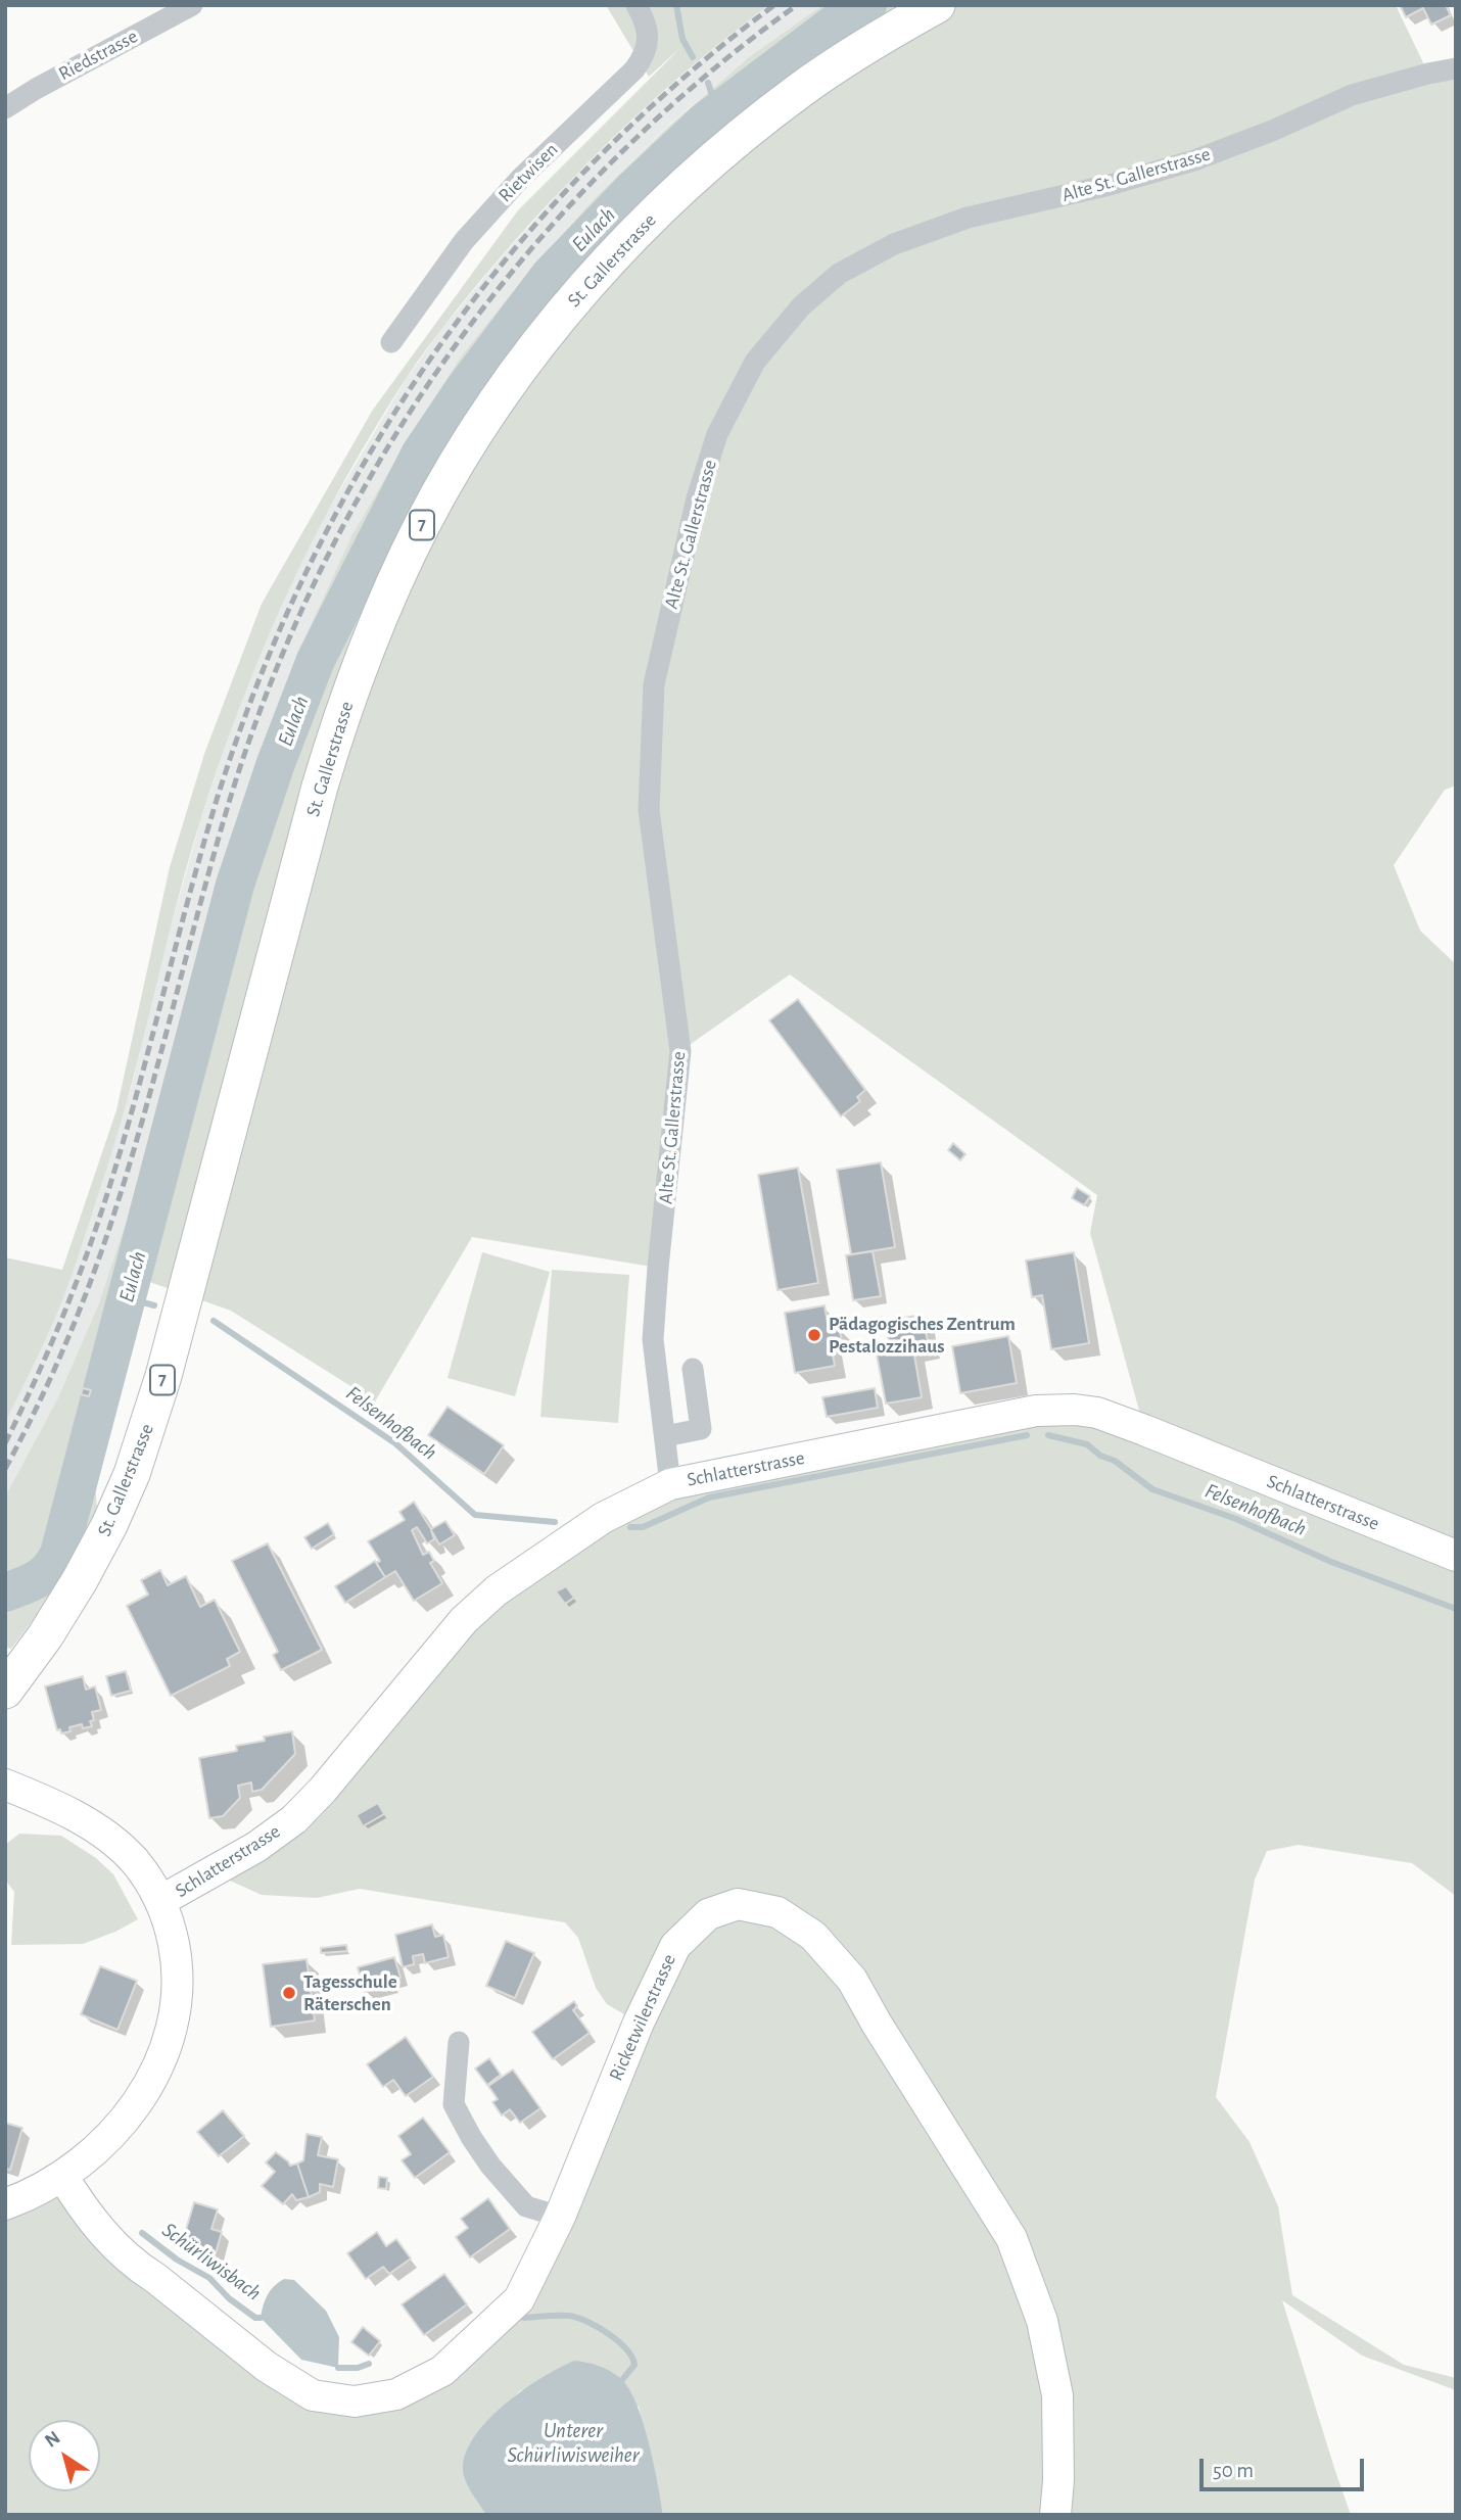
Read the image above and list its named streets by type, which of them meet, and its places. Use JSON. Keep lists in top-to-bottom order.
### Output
{
  "streets": {
    "main road": ["St. Gallerstrasse", "7"],
    "street": [
      "Riedstrasse",
      "Rietwisen",
      "Alte St. Gallerstrasse",
      "Schlatterstrasse",
      "Ricketwilerstrasse"
    ]
  },
  "crossings": [
    ["Alte St. Gallerstrasse", "Schlatterstrasse"]
  ],
  "water": [
    "Eulach",
    "Felsenhofbach",
    "Schürliwisbach",
    "Unterer Schürliwisweiher"
  ],
  "places": ["Pädagogisches Zentrum Pestalozzihaus", "Tagesschule Räterschen"],
  "scale_bar": "50 m",
  "north": "top left"
}
